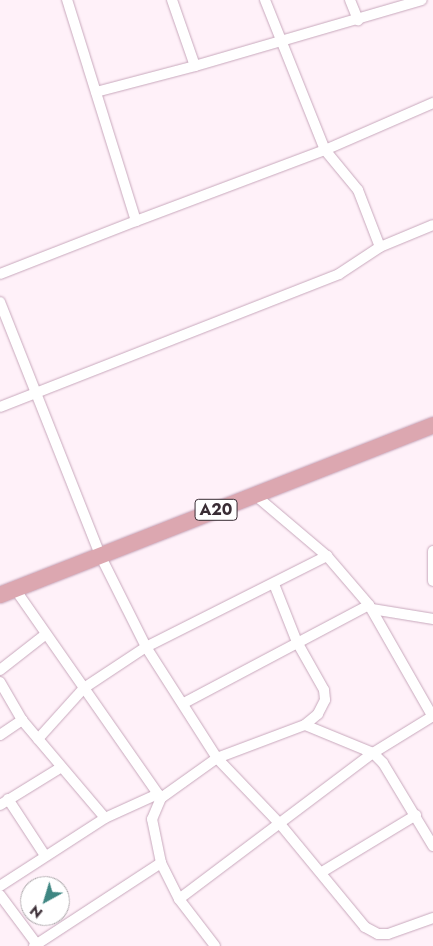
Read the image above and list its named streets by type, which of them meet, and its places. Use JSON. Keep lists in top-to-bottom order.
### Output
{
  "streets": {
    "main road": ["A20"]
  },
  "north": "bottom left"
}
